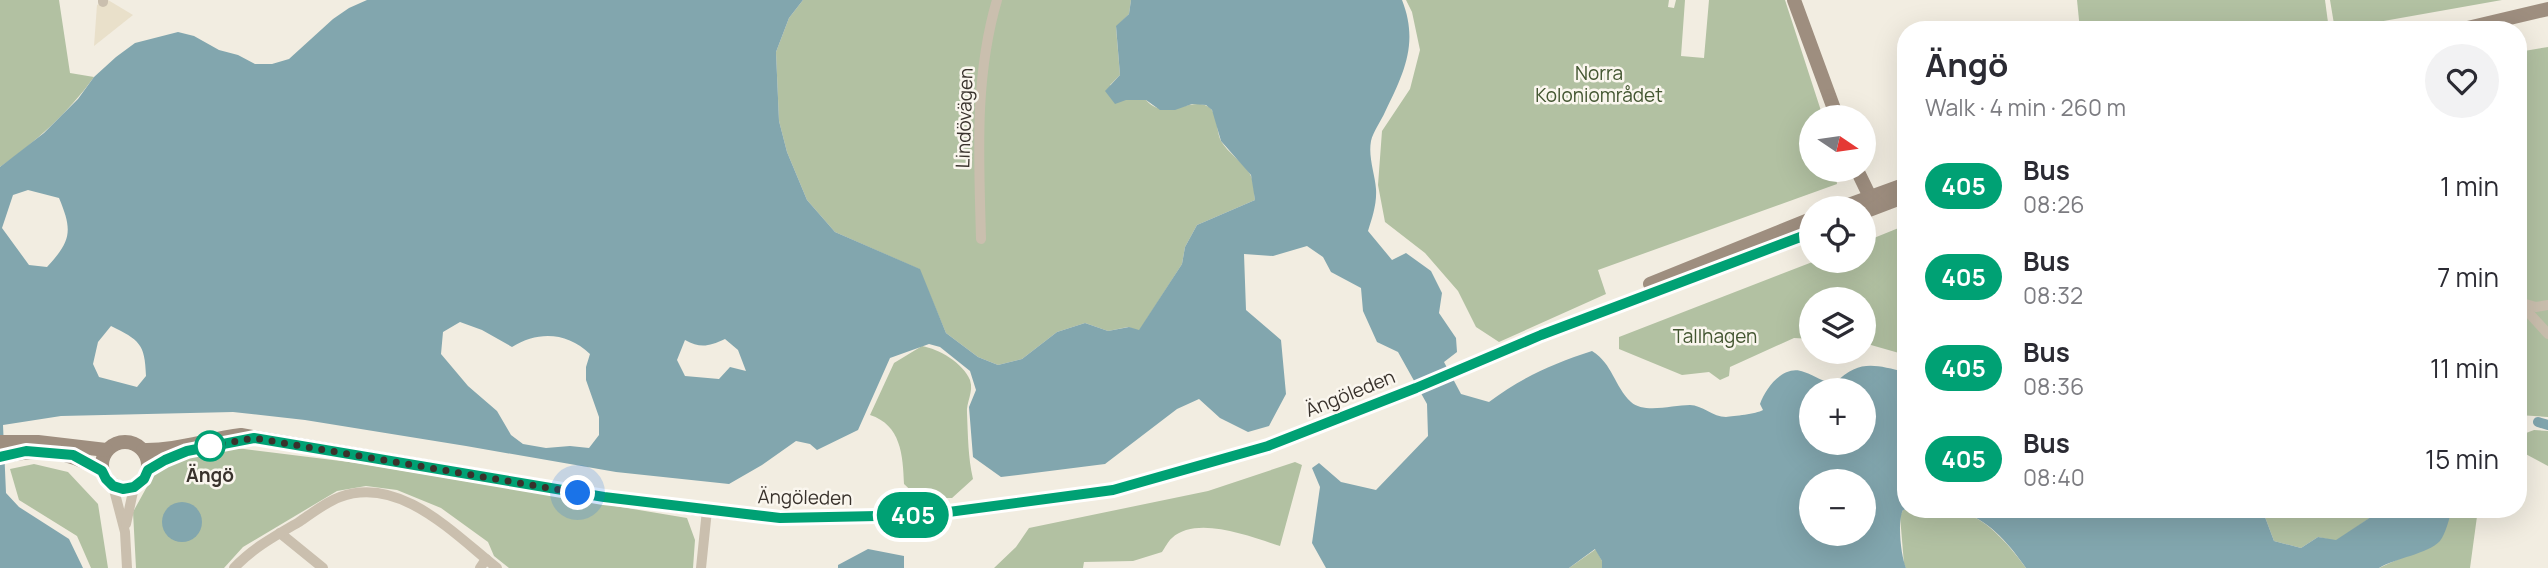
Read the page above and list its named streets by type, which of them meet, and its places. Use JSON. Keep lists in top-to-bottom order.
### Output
{
  "streets": {
    "main road": ["Ängöleden"],
    "street": ["Lindövägen"]
  },
  "parks": ["Norra Koloniområdet", "Tallhagen"],
  "places": ["Ängö"],
  "lines": ["bus line 405"],
  "north": "right",
  "page": {
    "on_map": "405",
    "heading": ["Ängö", "Walk · 4 min · 260 m"],
    "map_buttons": ["+", "−"],
    "list": [
      {
        "mark": "405",
        "name": "Bus",
        "note": "08:26",
        "value": "1 min"
      },
      {
        "mark": "405",
        "name": "Bus",
        "note": "08:32",
        "value": "7 min"
      },
      {
        "mark": "405",
        "name": "Bus",
        "note": "08:36",
        "value": "11 min"
      },
      {
        "mark": "405",
        "name": "Bus",
        "note": "08:40",
        "value": "15 min"
      }
    ]
  }
}
